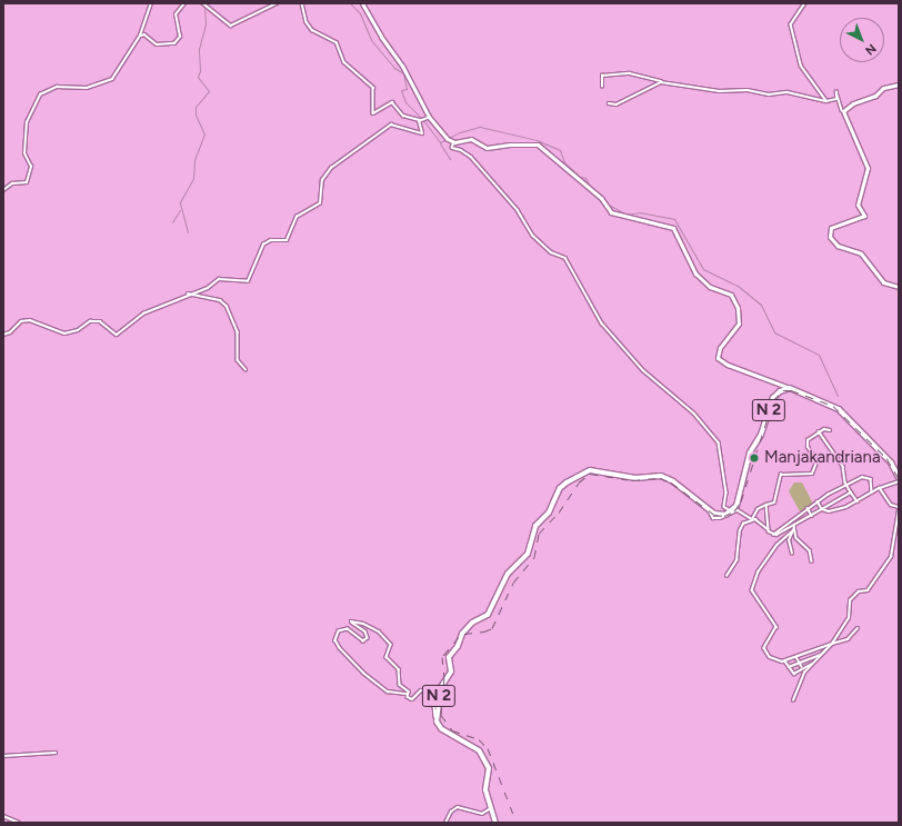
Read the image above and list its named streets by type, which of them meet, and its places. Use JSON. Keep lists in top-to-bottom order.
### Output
{
  "streets": {
    "main road": ["N 2"]
  },
  "places": ["Manjakandriana"],
  "north": "bottom right"
}
